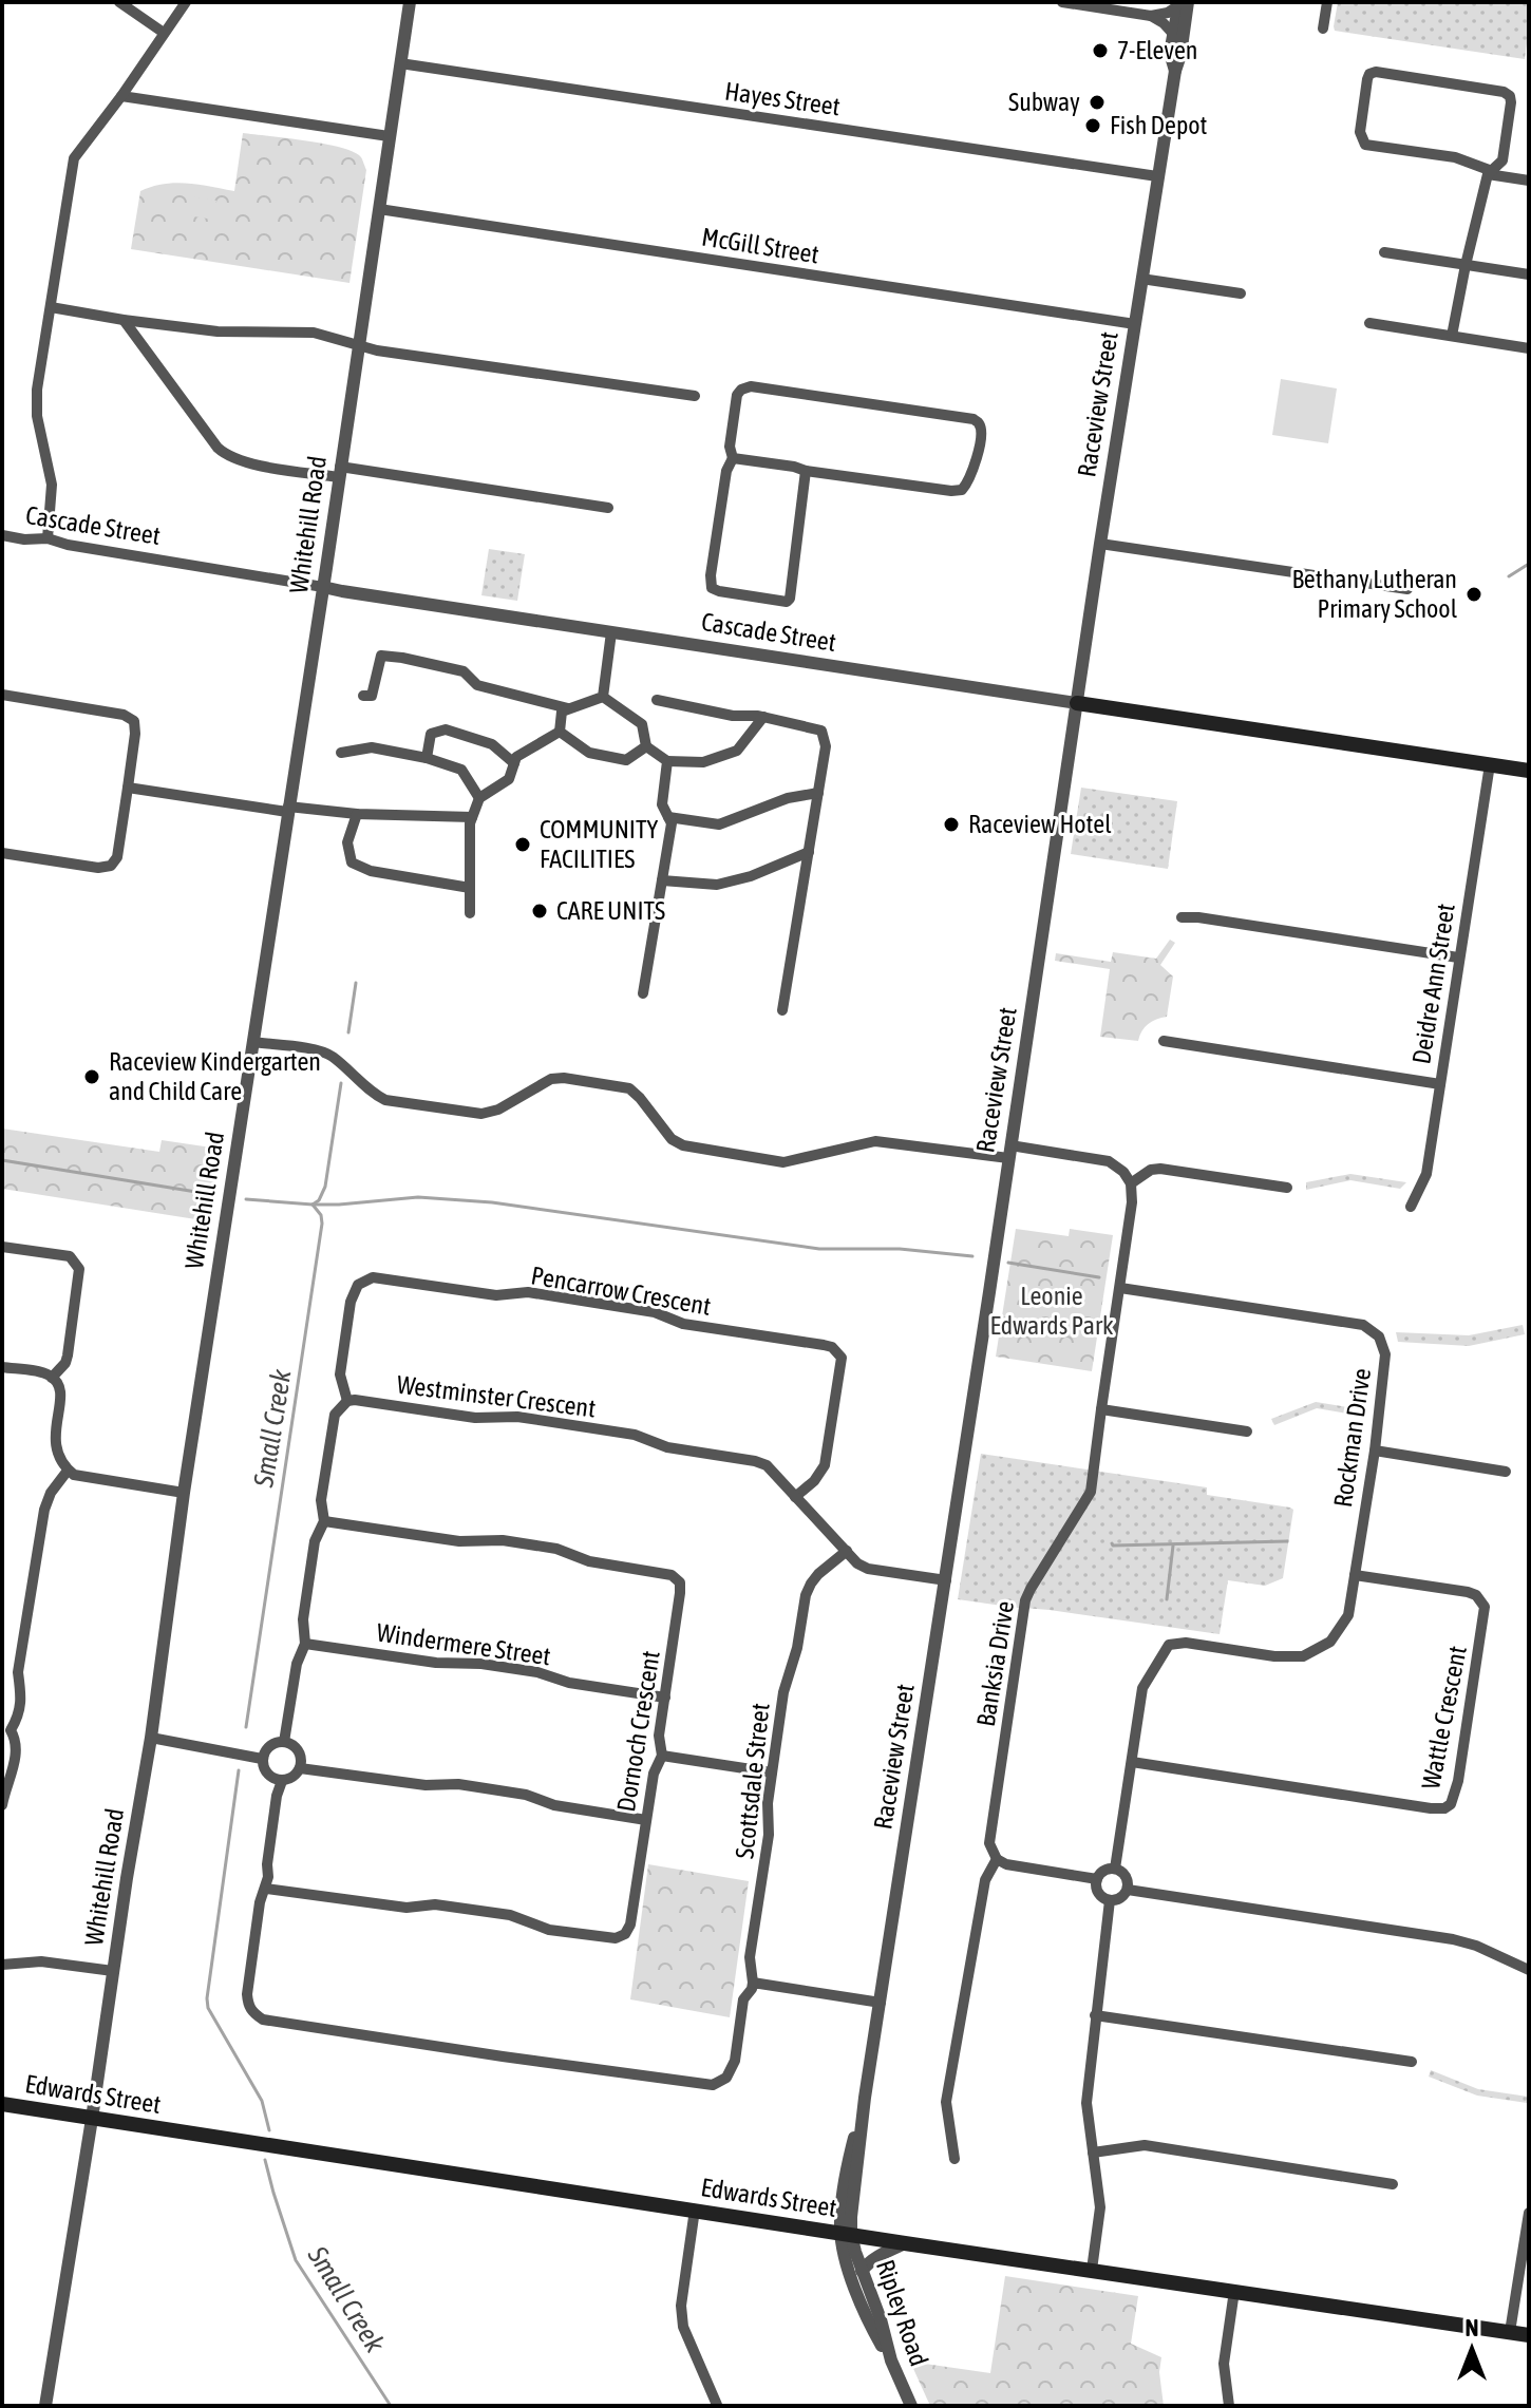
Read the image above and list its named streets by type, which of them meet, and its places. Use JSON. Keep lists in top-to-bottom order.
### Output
{
  "streets": {
    "main road": ["Cascade Street", "Edwards Street"],
    "street": [
      "Hayes Street",
      "McGill Street",
      "Raceview Street",
      "Whitehill Road",
      "Deidre Ann Street",
      "Pencarrow Crescent",
      "Westminster Crescent",
      "Rockman Drive",
      "Windermere Street",
      "Banksia Drive",
      "Wattle Crescent",
      "Dornoch Crescent",
      "Scottsdale Street",
      "Ripley Road"
    ]
  },
  "crossings": [
    ["Hayes Street", "Raceview Street"],
    ["Hayes Street", "Whitehill Road"],
    ["McGill Street", "Raceview Street"],
    ["McGill Street", "Whitehill Road"],
    ["Raceview Street", "Cascade Street"],
    ["Raceview Street", "Westminster Crescent"],
    ["Raceview Street", "Edwards Street"],
    ["Raceview Street", "Ripley Road"],
    ["Whitehill Road", "Cascade Street"],
    ["Whitehill Road", "Edwards Street"],
    ["Cascade Street", "Deidre Ann Street"],
    ["Pencarrow Crescent", "Westminster Crescent"],
    ["Westminster Crescent", "Scottsdale Street"],
    ["Rockman Drive", "Banksia Drive"],
    ["Rockman Drive", "Wattle Crescent"],
    ["Windermere Street", "Dornoch Crescent"],
    ["Edwards Street", "Ripley Road"]
  ],
  "water": ["Small Creek"],
  "parks": ["Leonie Edwards Park"],
  "places": [
    "7-Eleven",
    "Subway",
    "Fish Depot",
    "Bethany Lutheran Primary School",
    "Raceview Hotel",
    "COMMUNITY FACILITIES",
    "CARE UNITS",
    "Raceview Kindergarten and Child Care"
  ],
  "north": "top"
}
